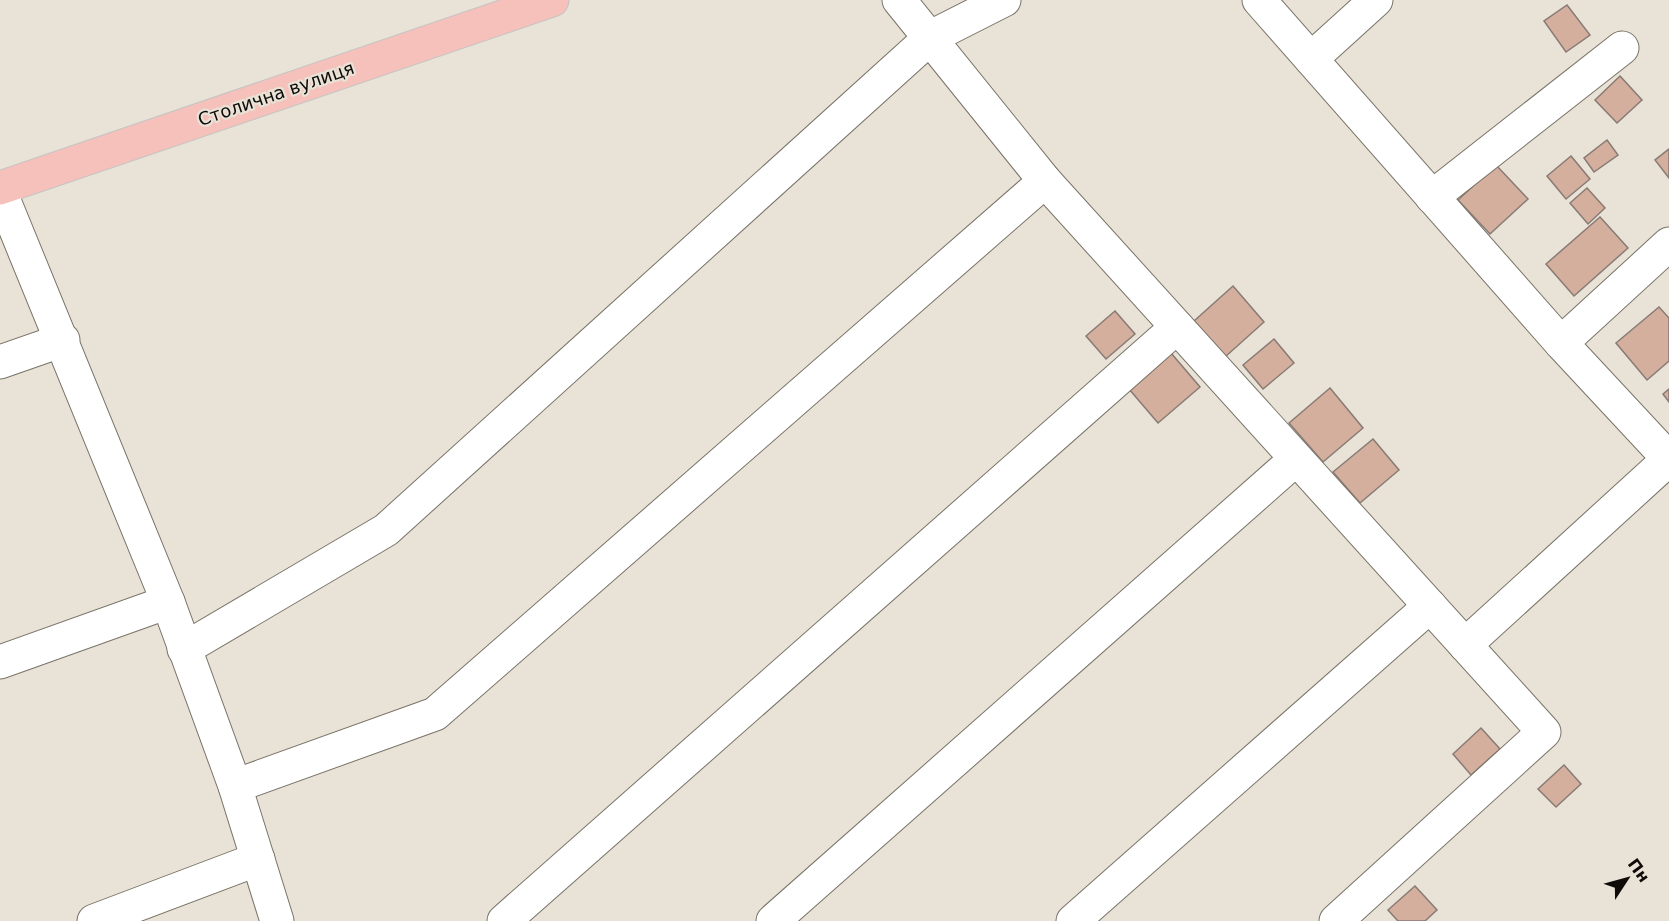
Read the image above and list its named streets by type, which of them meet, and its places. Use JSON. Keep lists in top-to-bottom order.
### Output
{
  "streets": {
    "main road": ["Столична вулиця"]
  },
  "north": "top right"
}
